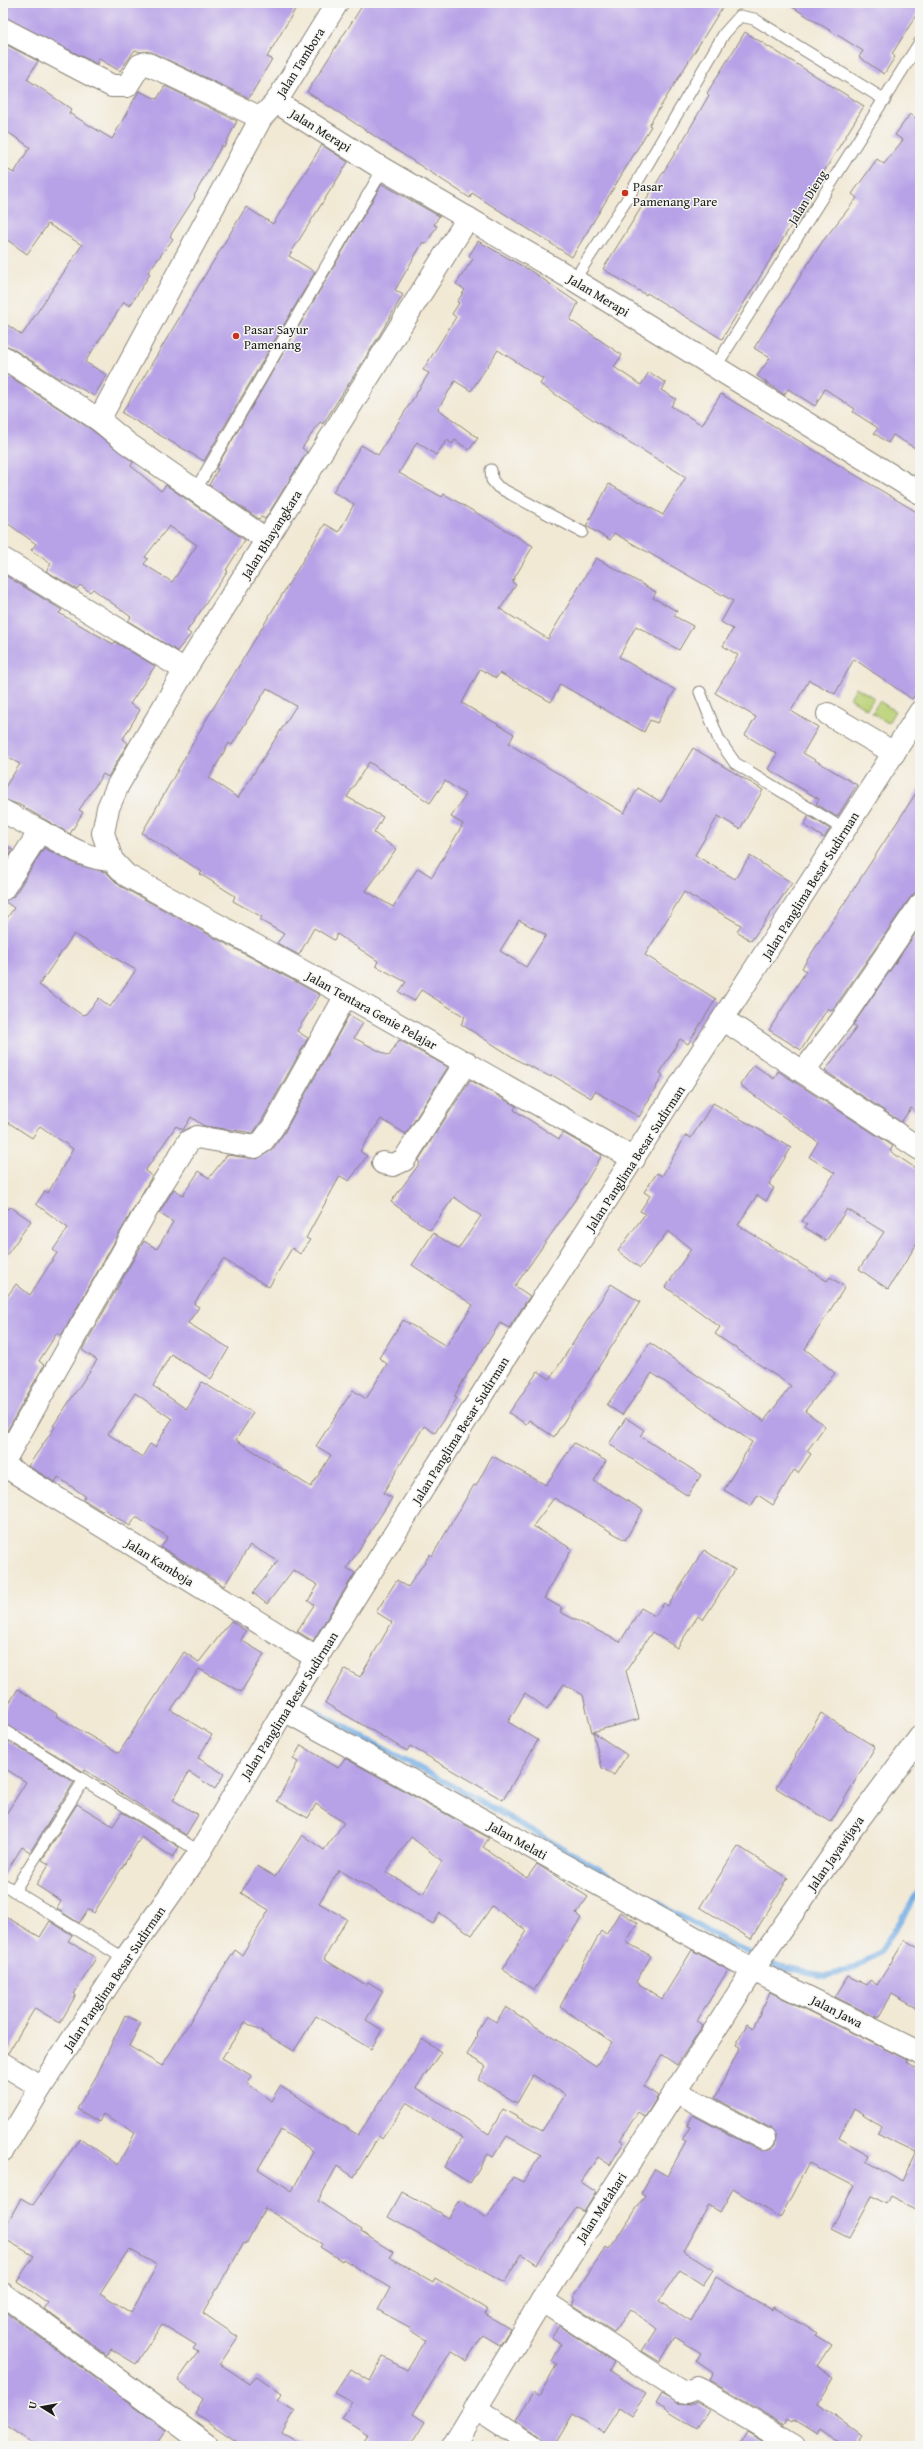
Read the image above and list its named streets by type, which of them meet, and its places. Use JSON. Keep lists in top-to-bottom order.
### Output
{
  "streets": {
    "street": [
      "Jalan Tambora",
      "Jalan Merapi",
      "Jalan Bhayangkara",
      "Jalan Panglima Besar Sudirman",
      "Jalan Tentara Genie Pelajar",
      "Jalan Kamboja",
      "Jalan Melati",
      "Jalan Jayawijaya",
      "Jalan Jawa",
      "Jalan Matahari"
    ],
    "lane": ["Jalan Dieng"]
  },
  "crossings": [
    ["Jalan Tambora", "Jalan Merapi"],
    ["Jalan Merapi", "Jalan Dieng"],
    ["Jalan Merapi", "Jalan Bhayangkara"],
    ["Jalan Bhayangkara", "Jalan Tentara Genie Pelajar"],
    ["Jalan Panglima Besar Sudirman", "Jalan Tentara Genie Pelajar"],
    ["Jalan Panglima Besar Sudirman", "Jalan Kamboja"],
    ["Jalan Panglima Besar Sudirman", "Jalan Melati"],
    ["Jalan Melati", "Jalan Jayawijaya"],
    ["Jalan Melati", "Jalan Jawa"],
    ["Jalan Melati", "Jalan Matahari"],
    ["Jalan Jayawijaya", "Jalan Jawa"],
    ["Jalan Jayawijaya", "Jalan Matahari"],
    ["Jalan Jawa", "Jalan Matahari"]
  ],
  "places": ["Pasar Pamenang Pare", "Pasar Sayur Pamenang"],
  "north": "left"
}
